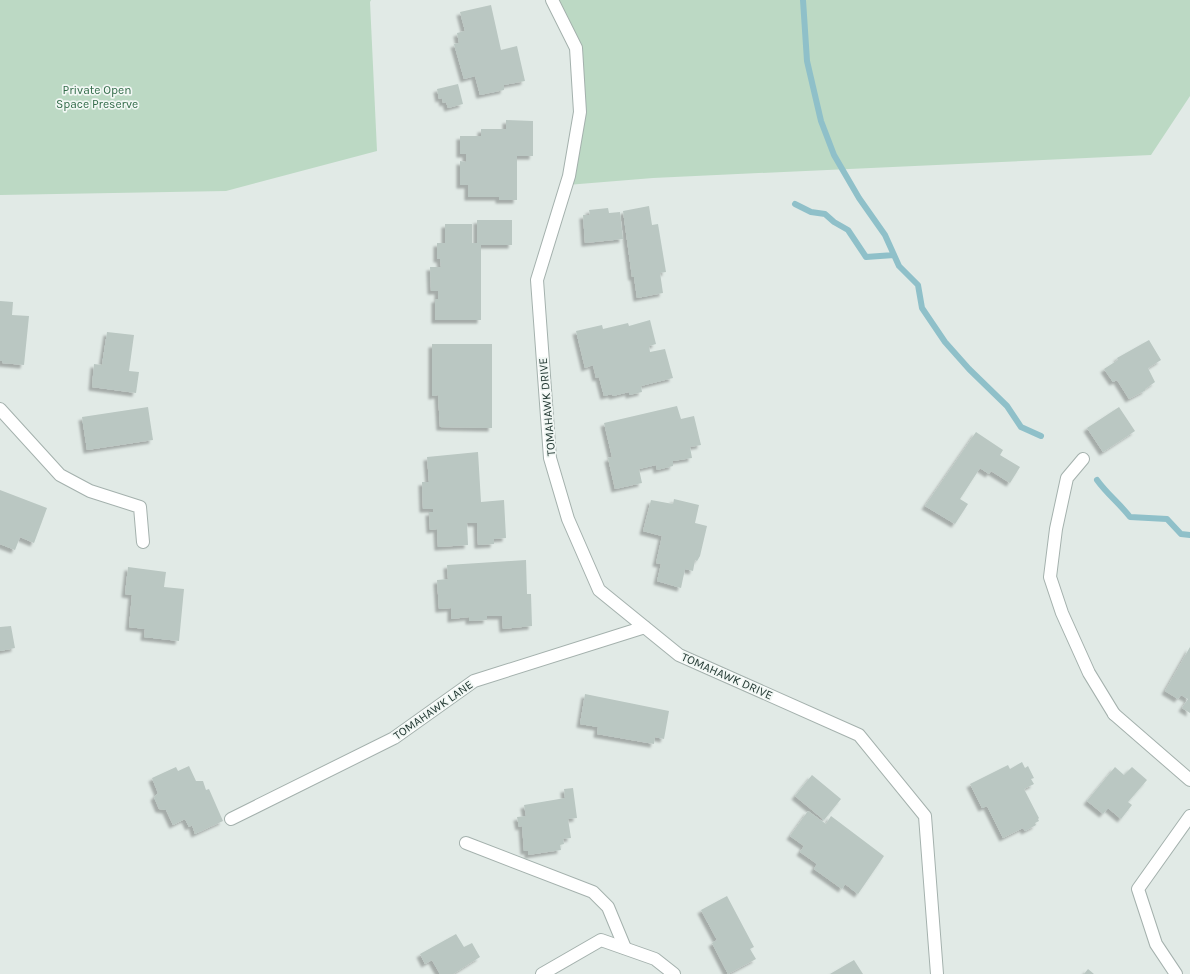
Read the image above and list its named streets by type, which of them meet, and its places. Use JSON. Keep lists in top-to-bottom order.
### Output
{
  "streets": {
    "street": ["TOMAHAWK DRIVE", "TOMAHAWK LANE"]
  },
  "crossings": [
    ["TOMAHAWK DRIVE", "TOMAHAWK LANE"]
  ],
  "parks": ["Private Open Space Preserve"]
}
